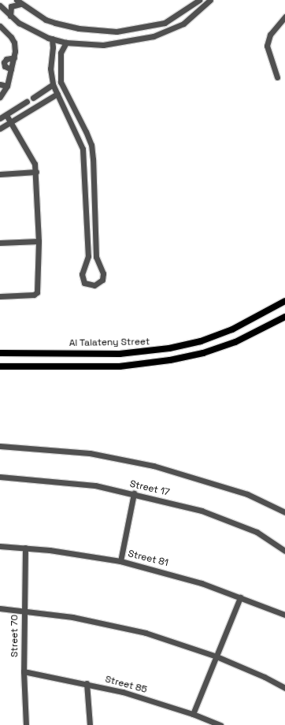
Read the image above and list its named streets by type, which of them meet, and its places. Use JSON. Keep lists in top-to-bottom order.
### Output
{
  "streets": {
    "main road": ["Al Talateny Street"],
    "street": [
      "Street 17",
      "Street 81",
      "Street 70",
      "Street 85"
    ]
  },
  "crossings": [
    ["Street 81", "Street 70"],
    ["Street 70", "Street 85"]
  ]
}
